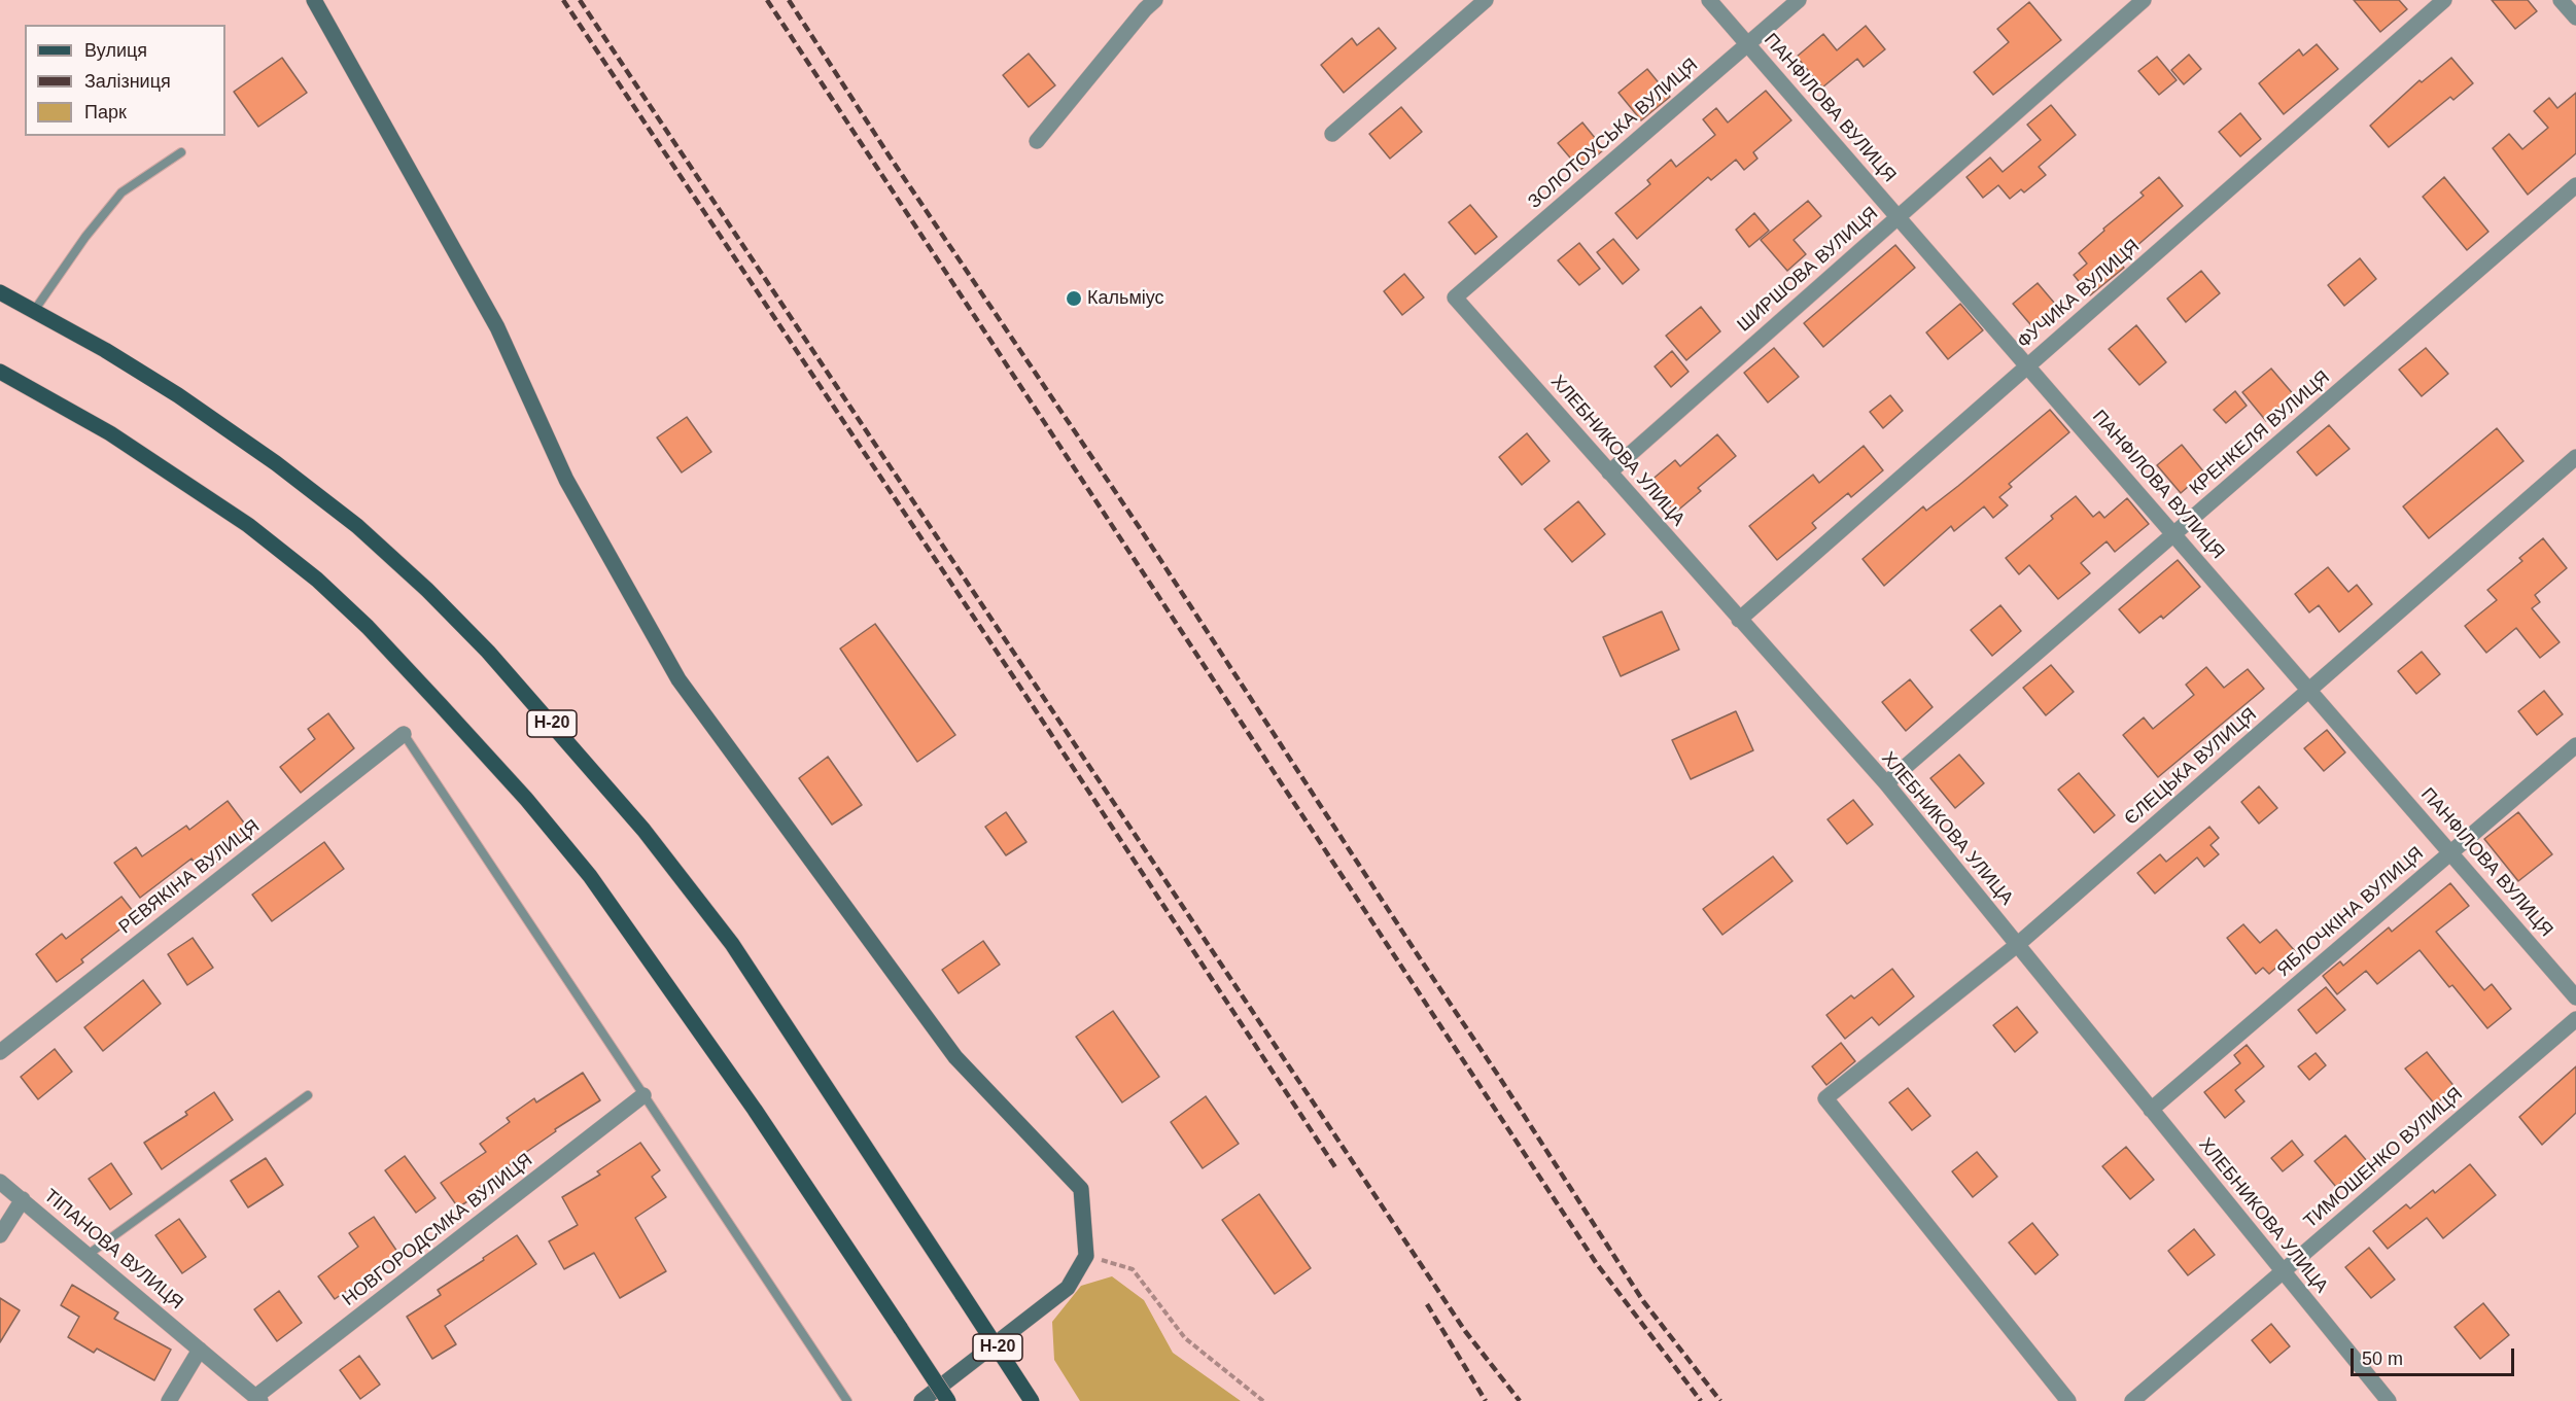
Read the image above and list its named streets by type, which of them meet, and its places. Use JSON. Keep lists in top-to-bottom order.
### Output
{
  "streets": {
    "main road": ["Н-20"],
    "street": [
      "ПАНФІЛОВА ВУЛИЦЯ",
      "ЗОЛОТОУСЬКА ВУЛИЦЯ",
      "ШИРШОВА ВУЛИЦЯ",
      "ФУЧИКА ВУЛИЦЯ",
      "КРЕНКЕЛЯ ВУЛИЦЯ",
      "ХЛЕБНИКОВА УЛИЦА",
      "ЄЛЕЦЬКА ВУЛИЦЯ",
      "РЕВЯКIНА ВУЛИЦЯ",
      "ЯБЛОЧКІНА ВУЛИЦЯ",
      "ТИМОШЕНКО ВУЛИЦЯ",
      "НОВГОРОДСMКА ВУЛИЦЯ",
      "ТІПАНОВА ВУЛИЦЯ"
    ]
  },
  "crossings": [
    ["ПАНФІЛОВА ВУЛИЦЯ", "ЗОЛОТОУСЬКА ВУЛИЦЯ"],
    ["ПАНФІЛОВА ВУЛИЦЯ", "ШИРШОВА ВУЛИЦЯ"],
    ["ПАНФІЛОВА ВУЛИЦЯ", "ФУЧИКА ВУЛИЦЯ"],
    ["ПАНФІЛОВА ВУЛИЦЯ", "КРЕНКЕЛЯ ВУЛИЦЯ"],
    ["ПАНФІЛОВА ВУЛИЦЯ", "ЄЛЕЦЬКА ВУЛИЦЯ"],
    ["ПАНФІЛОВА ВУЛИЦЯ", "ЯБЛОЧКІНА ВУЛИЦЯ"],
    ["ЗОЛОТОУСЬКА ВУЛИЦЯ", "ХЛЕБНИКОВА УЛИЦА"],
    ["ШИРШОВА ВУЛИЦЯ", "ХЛЕБНИКОВА УЛИЦА"],
    ["ФУЧИКА ВУЛИЦЯ", "ХЛЕБНИКОВА УЛИЦА"],
    ["КРЕНКЕЛЯ ВУЛИЦЯ", "ХЛЕБНИКОВА УЛИЦА"],
    ["ХЛЕБНИКОВА УЛИЦА", "ЄЛЕЦЬКА ВУЛИЦЯ"],
    ["ХЛЕБНИКОВА УЛИЦА", "ЯБЛОЧКІНА ВУЛИЦЯ"],
    ["ХЛЕБНИКОВА УЛИЦА", "ТИМОШЕНКО ВУЛИЦЯ"],
    ["НОВГОРОДСMКА ВУЛИЦЯ", "ТІПАНОВА ВУЛИЦЯ"]
  ],
  "places": ["Кальміус"],
  "legend": ["Вулиця", "Залізниця", "Парк"],
  "scale_bar": "50 m"
}
